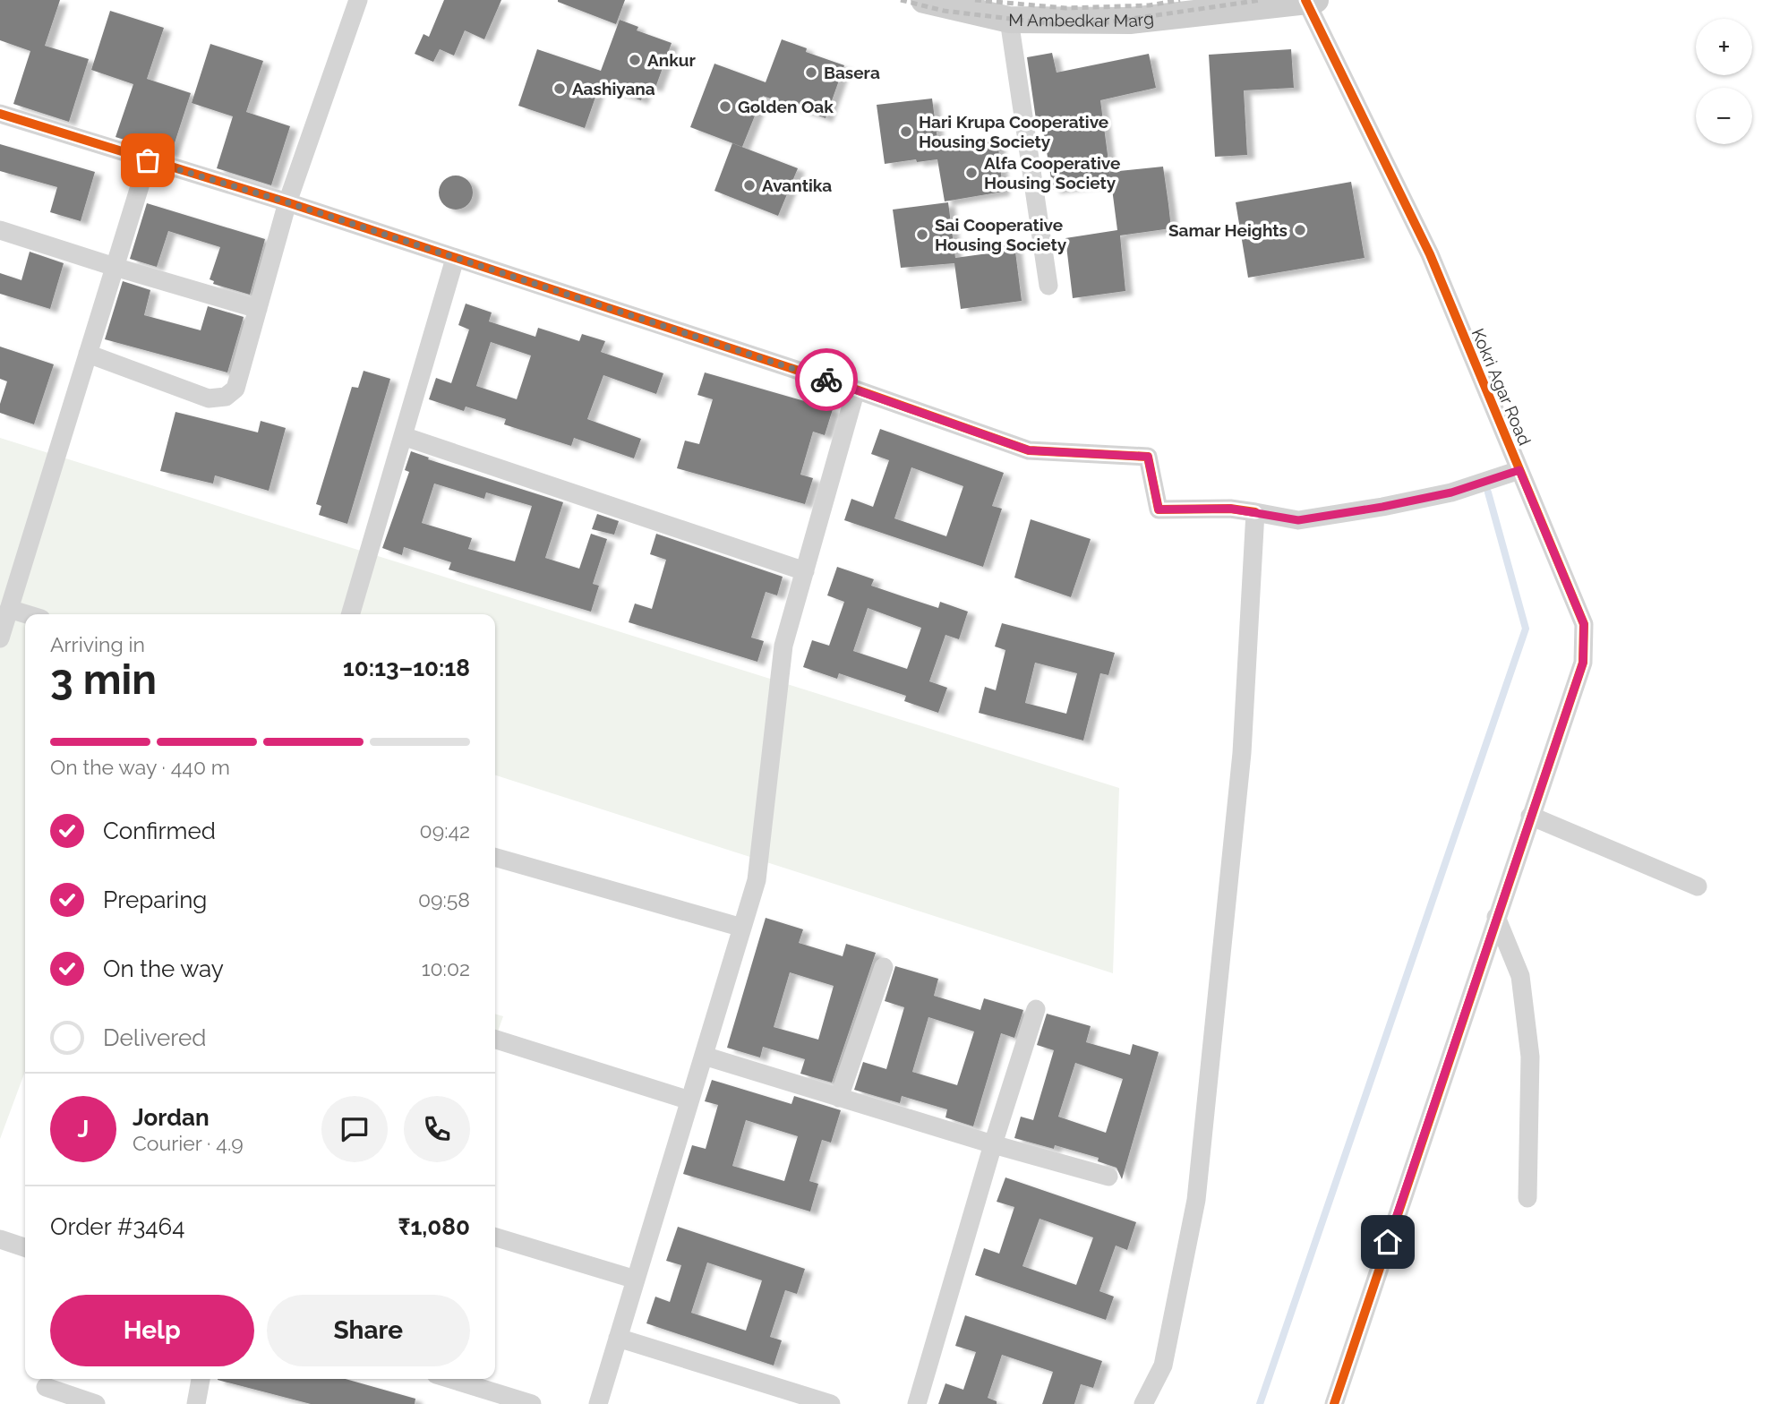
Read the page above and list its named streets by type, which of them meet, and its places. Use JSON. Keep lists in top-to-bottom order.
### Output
{
  "streets": {
    "main road": ["M Ambedkar Marg"],
    "street": ["Kokri Agar Road"]
  },
  "crossings": [
    ["M Ambedkar Marg", "Kokri Agar Road"]
  ],
  "places": [
    "Ankur",
    "Basera",
    "Aashiyana",
    "Golden Oak",
    "Hari Krupa Cooperative Housing Society",
    "Alfa Cooperative Housing Society",
    "Avantika",
    "Samar Heights",
    "Sai Cooperative Housing Society"
  ],
  "page": {
    "map_buttons": ["+", "−"],
    "heading": ["3 min", "Arriving in", "10:13–10:18"],
    "panel": [
      "Jordan",
      "Courier · 4.9",
      "Order #3464",
      "₹1,080"
    ],
    "bar": "On the way · 440 m",
    "list": [
      ["Confirmed", "09:42"],
      ["Preparing", "09:58"],
      ["On the way", "10:02"],
      "Delivered"
    ],
    "round": "J",
    "buttons": ["Help", "Share"]
  }
}
